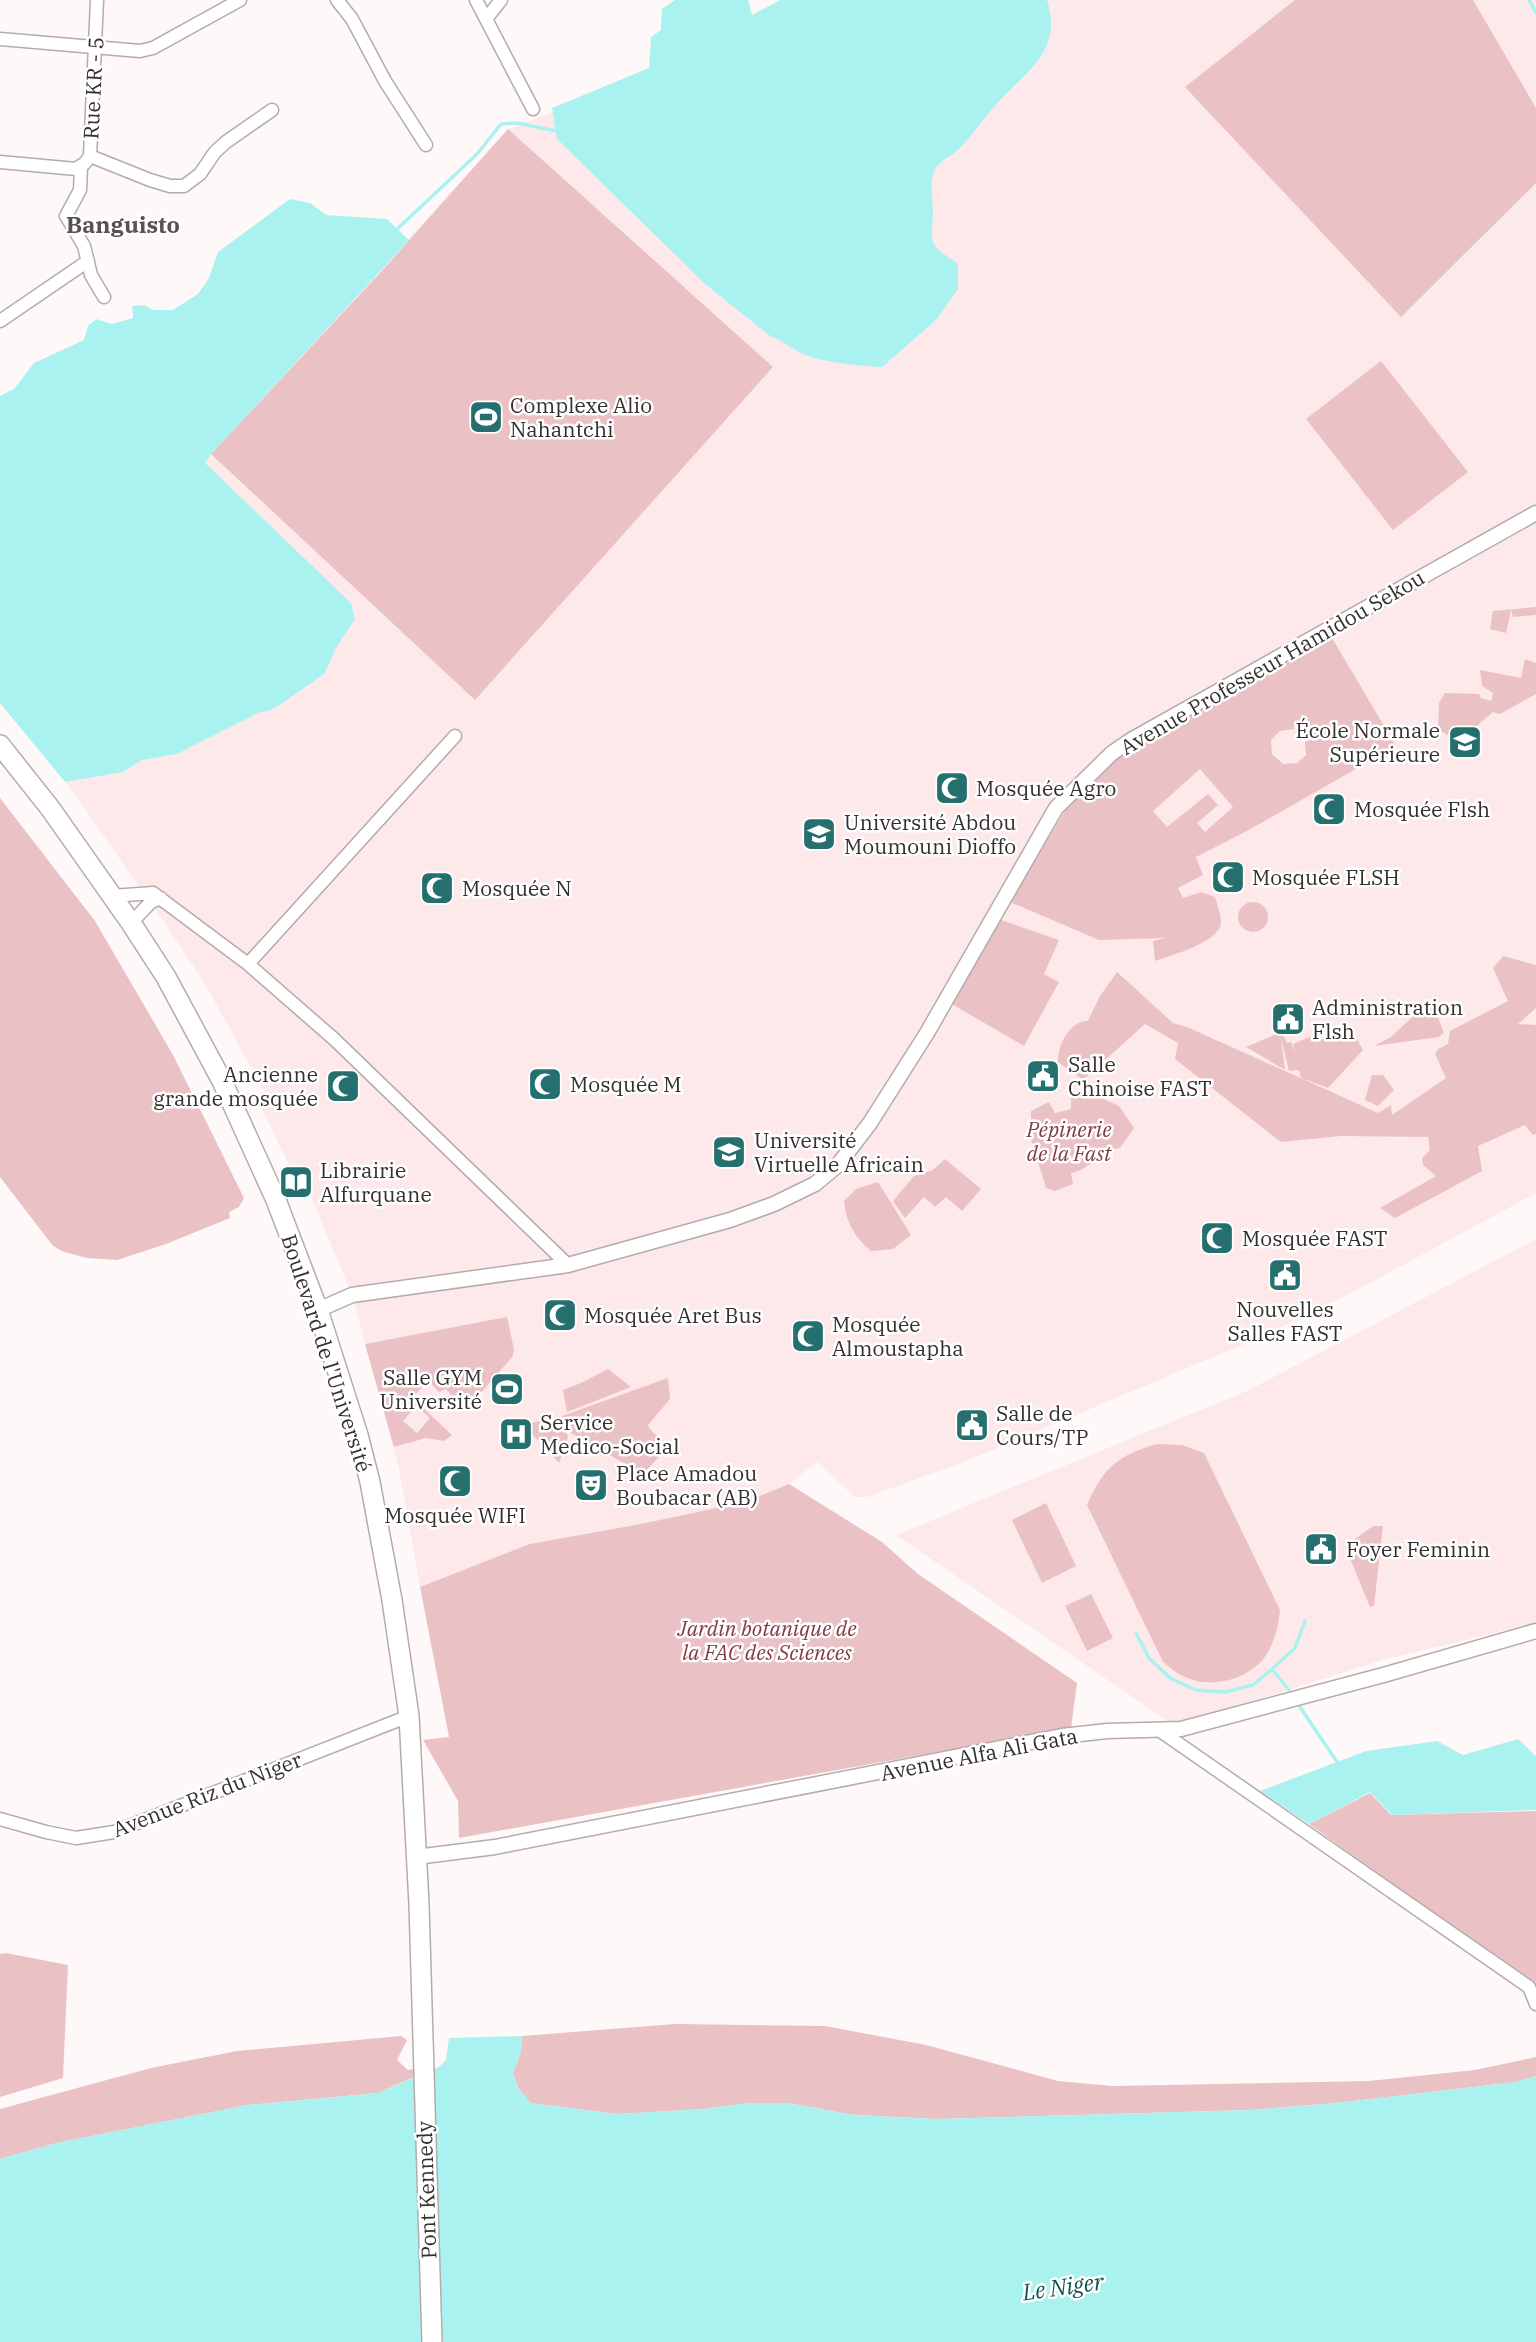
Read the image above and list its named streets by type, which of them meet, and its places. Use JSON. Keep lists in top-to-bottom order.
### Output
{
  "streets": {
    "main road": ["Boulevard de l'Université", "Pont Kennedy"],
    "street": [
      "Rue KR - 5",
      "Avenue Professeur Hamidou Sekou",
      "Avenue Alfa Ali Gata",
      "Avenue Riz du Niger"
    ]
  },
  "crossings": [
    ["Avenue Professeur Hamidou Sekou", "Boulevard de l'Université"],
    ["Boulevard de l'Université", "Avenue Alfa Ali Gata"],
    ["Boulevard de l'Université", "Avenue Riz du Niger"],
    ["Boulevard de l'Université", "Pont Kennedy"]
  ],
  "districts": ["Banguisto"],
  "water": ["Le Niger"],
  "parks": ["Pépinerie de la Fast", "Jardin botanique de la FAC des Sciences"],
  "places": {
    "sports": ["Complexe Alio Nahantchi", "Salle GYM Université"],
    "school or university": ["École Normale Supérieure", "Université Abdou Moumouni Dioffo", "Université Virtuelle Africain"],
    "mosque": [
      "Mosquée Agro",
      "Mosquée Flsh",
      "Mosquée FLSH",
      "Mosquée N",
      "Mosquée M",
      "Ancienne grande mosquée",
      "Mosquée FAST",
      "Mosquée Aret Bus",
      "Mosquée Almoustapha",
      "Mosquée WIFI"
    ],
    "public building": [
      "Administration Flsh",
      "Salle Chinoise FAST",
      "Nouvelles Salles FAST",
      "Salle de Cours/TP",
      "Foyer Feminin"
    ],
    "library": ["Librairie Alfurquane"],
    "hospital": ["Service Medico-Social"],
    "theatre": ["Place Amadou Boubacar (AB)"]
  }
}
